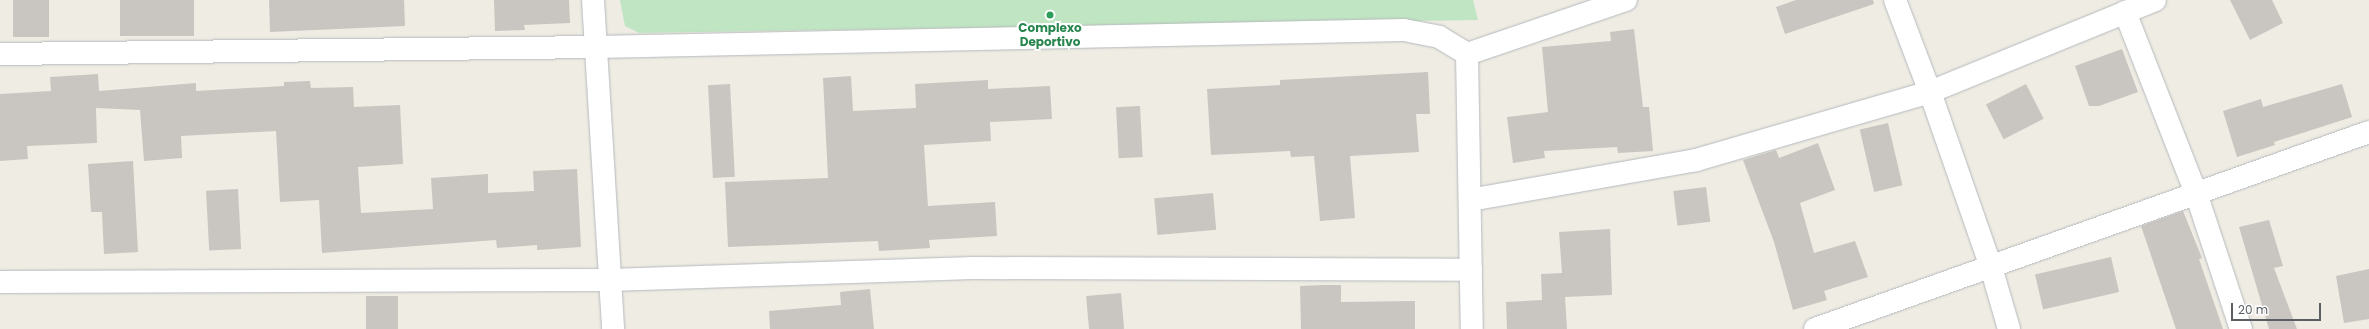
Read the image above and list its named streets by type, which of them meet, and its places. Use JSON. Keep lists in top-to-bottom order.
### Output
{
  "places": ["Complexo Deportivo"],
  "scale_bar": "20 m"
}
